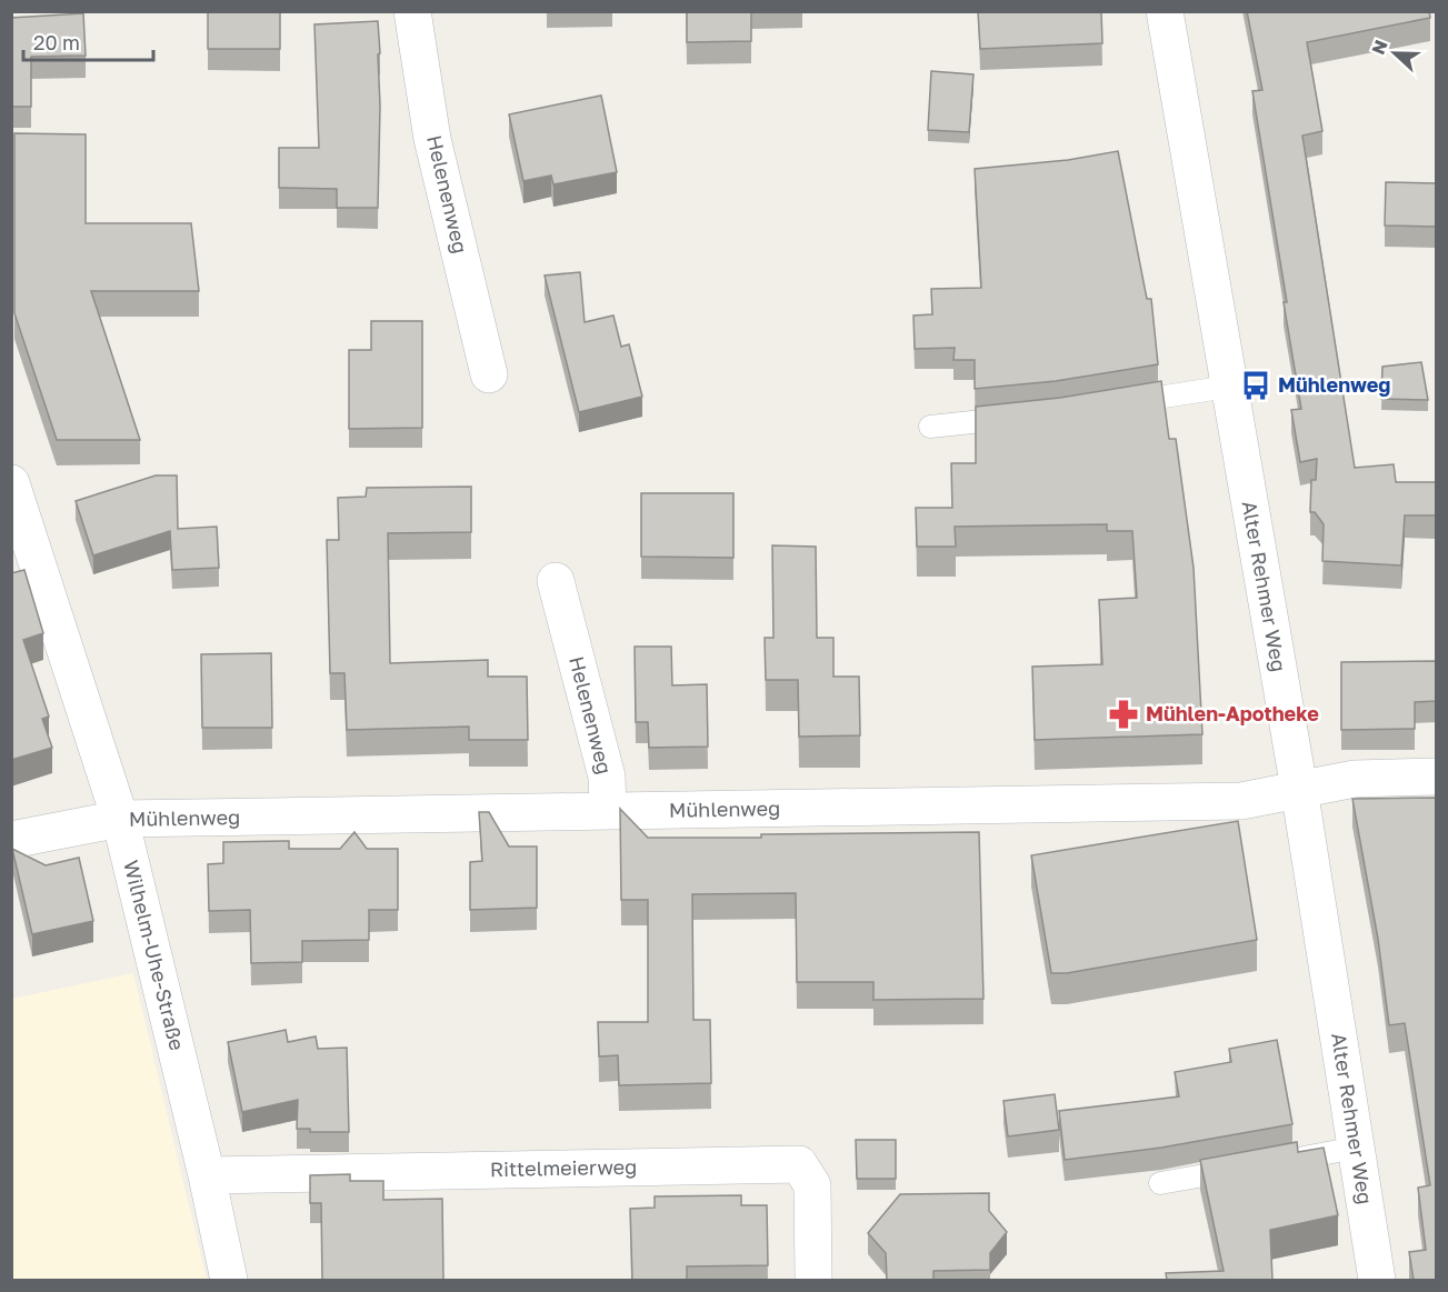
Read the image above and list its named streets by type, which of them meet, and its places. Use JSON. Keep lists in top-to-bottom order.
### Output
{
  "streets": {
    "street": [
      "Helenenweg",
      "Alter Rehmer Weg",
      "Mühlenweg",
      "Wilhelm-Uhe-Straße",
      "Rittelmeierweg"
    ]
  },
  "crossings": [
    ["Helenenweg", "Mühlenweg"],
    ["Alter Rehmer Weg", "Mühlenweg"],
    ["Mühlenweg", "Wilhelm-Uhe-Straße"],
    ["Wilhelm-Uhe-Straße", "Rittelmeierweg"]
  ],
  "places": {
    "bus stop": ["Mühlenweg"],
    "pharmacy": ["Mühlen-Apotheke"]
  },
  "scale_bar": "20 m",
  "north": "left"
}
